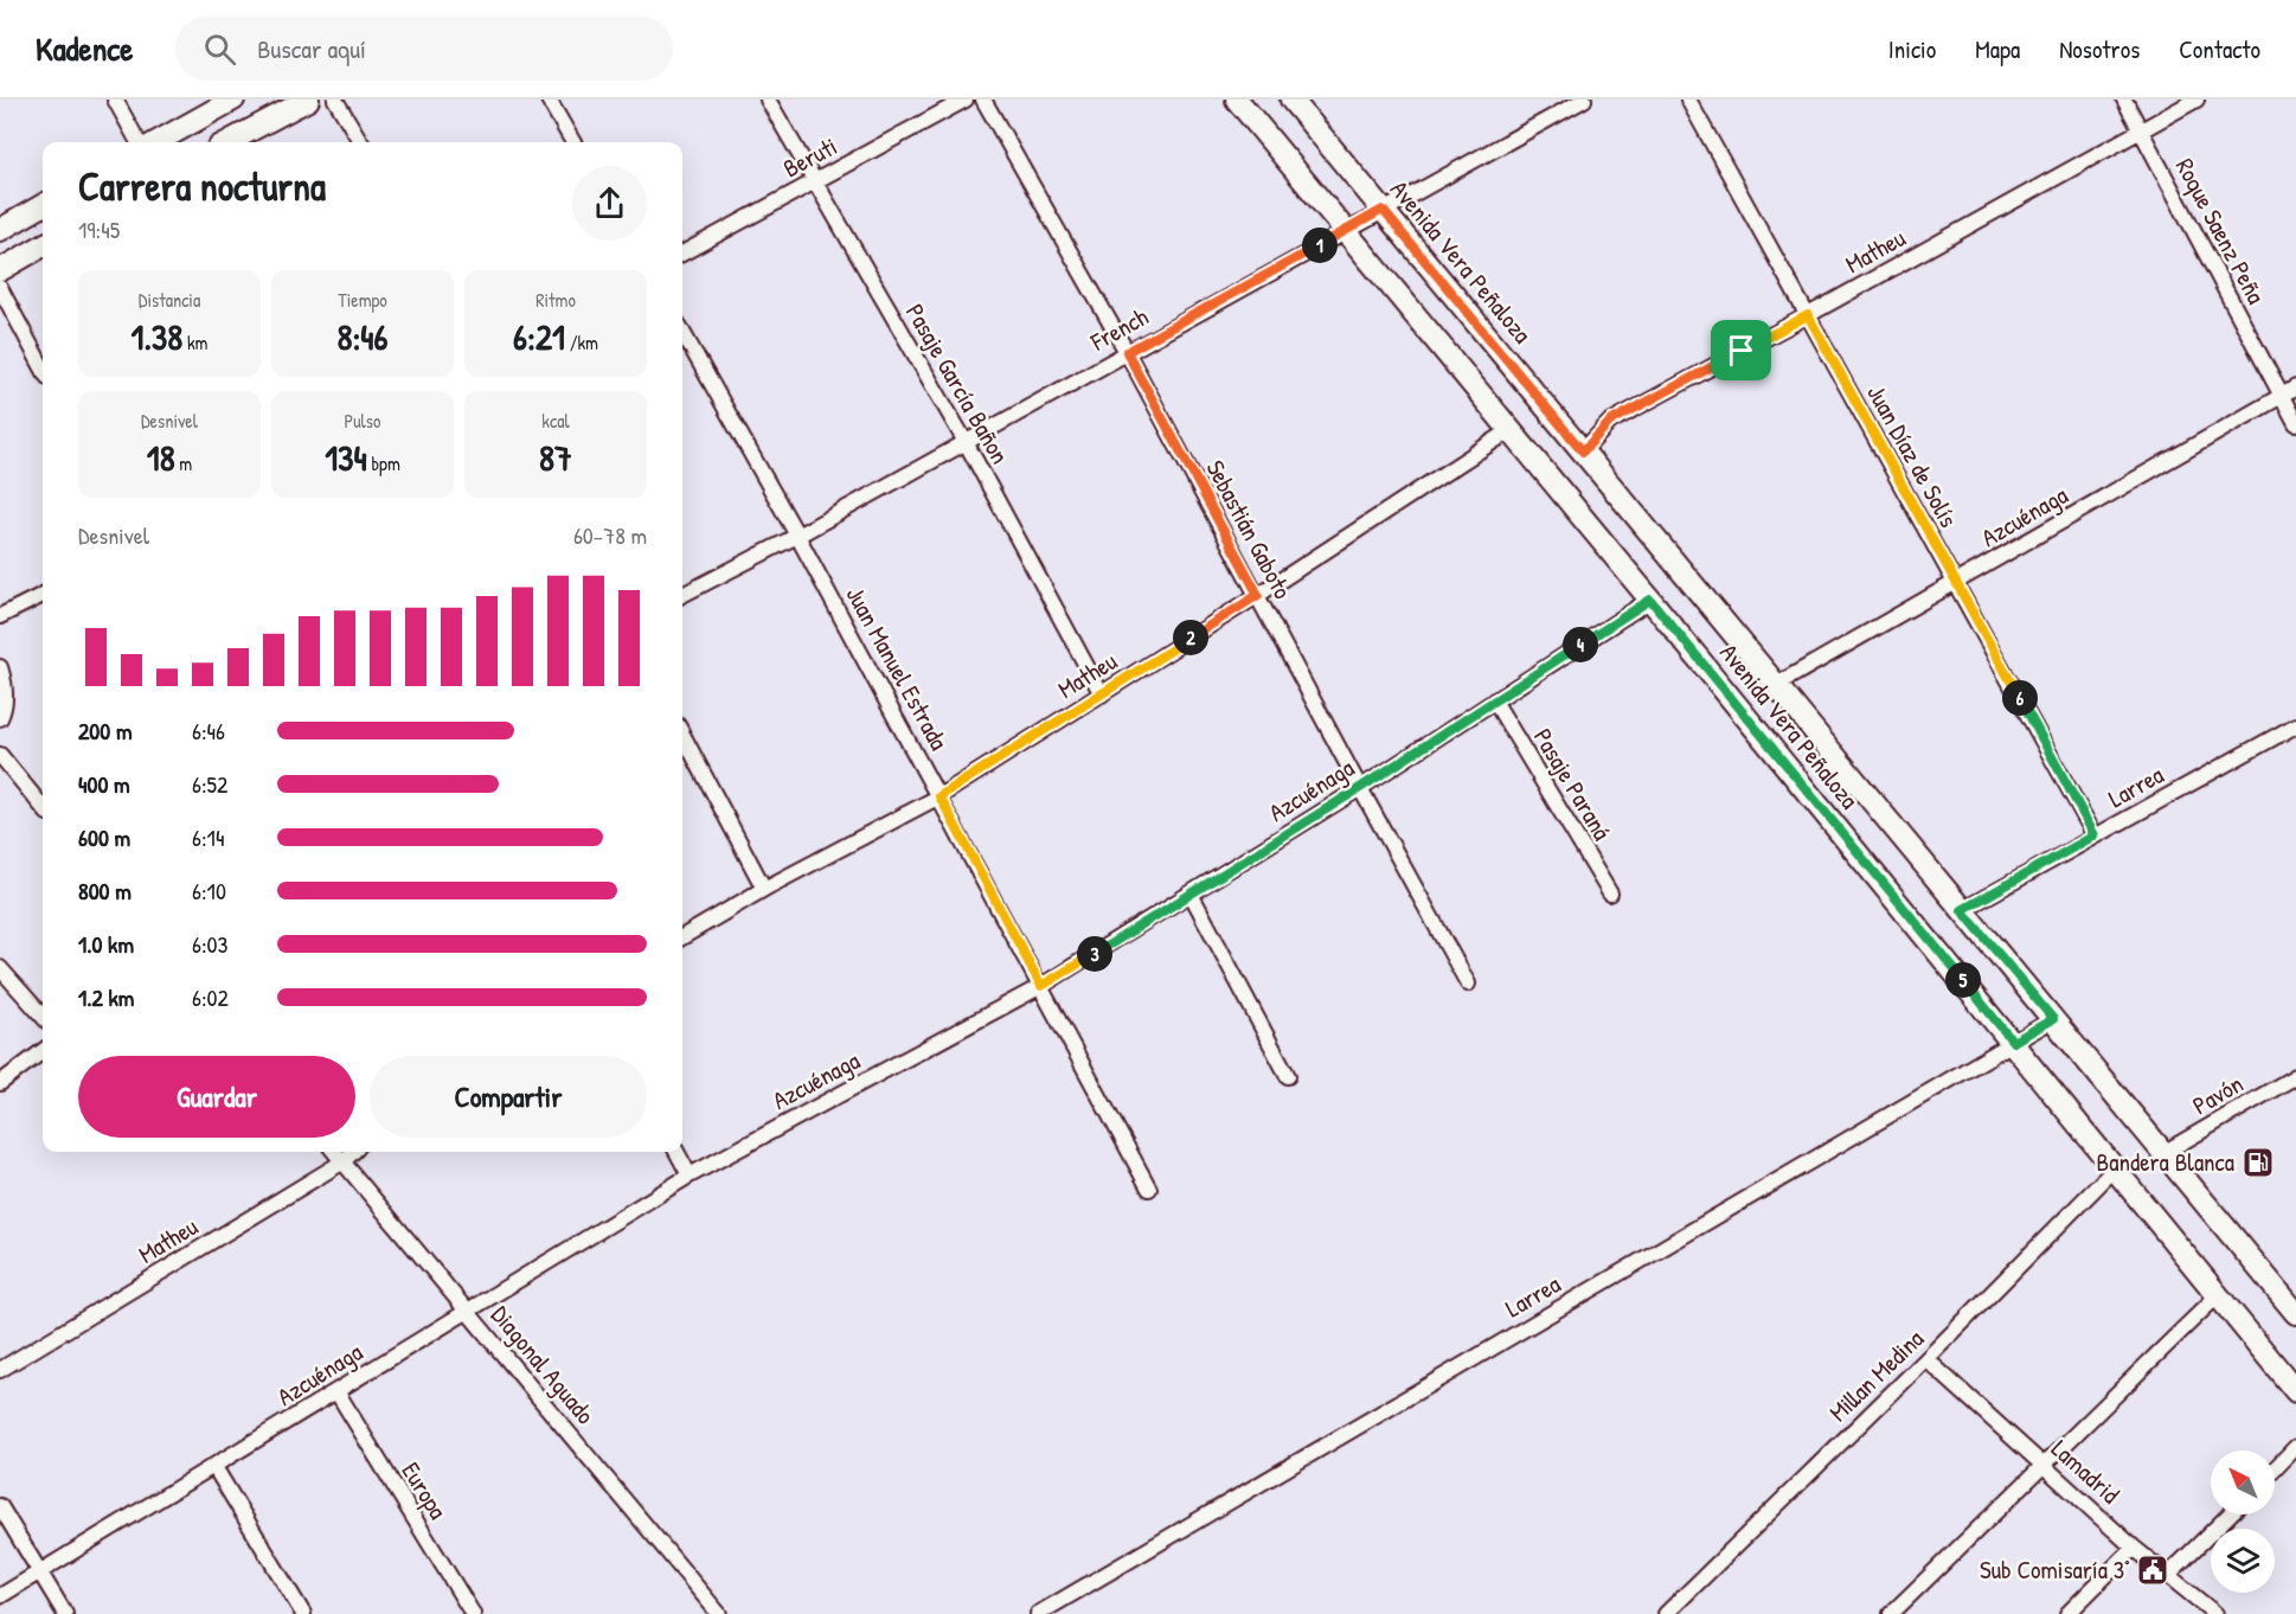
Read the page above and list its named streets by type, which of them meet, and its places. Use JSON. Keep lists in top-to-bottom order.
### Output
{
  "streets": {
    "main road": ["Avenida Vera Peñaloza"],
    "street": [
      "Beruti",
      "Roque Saenz Peña",
      "Matheu",
      "French",
      "Pasaje García Bañon",
      "Juan Díaz de Solís",
      "Azcuénaga",
      "Sebastián Gaboto",
      "Juan Manuel Estrada",
      "Pasaje Paraná",
      "Larrea",
      "Pavón",
      "Diagonal Aguado",
      "Millan Medina",
      "Lamadrid",
      "Europa"
    ]
  },
  "crossings": [
    ["Beruti", "Pasaje García Bañon"],
    ["Roque Saenz Peña", "Matheu"],
    ["Roque Saenz Peña", "Azcuénaga"],
    ["Matheu", "Avenida Vera Peñaloza"],
    ["Matheu", "Pasaje García Bañon"],
    ["Matheu", "Juan Díaz de Solís"],
    ["Matheu", "Sebastián Gaboto"],
    ["Matheu", "Juan Manuel Estrada"],
    ["Matheu", "Diagonal Aguado"],
    ["Avenida Vera Peñaloza", "French"],
    ["Avenida Vera Peñaloza", "Azcuénaga"],
    ["Avenida Vera Peñaloza", "Larrea"],
    ["Avenida Vera Peñaloza", "Pavón"],
    ["Avenida Vera Peñaloza", "Millan Medina"],
    ["French", "Pasaje García Bañon"],
    ["French", "Sebastián Gaboto"],
    ["French", "Juan Manuel Estrada"],
    ["Juan Díaz de Solís", "Azcuénaga"],
    ["Juan Díaz de Solís", "Larrea"],
    ["Azcuénaga", "Sebastián Gaboto"],
    ["Azcuénaga", "Juan Manuel Estrada"],
    ["Azcuénaga", "Pasaje Paraná"],
    ["Azcuénaga", "Diagonal Aguado"],
    ["Azcuénaga", "Europa"],
    ["Millan Medina", "Lamadrid"]
  ],
  "places": {
    "fuel station": ["Bandera Blanca"],
    "public building": ["Sub Comisaría 3°"]
  },
  "north": "top left",
  "page": {
    "header": "Kadence",
    "search": "Buscar aquí",
    "nav": [
      "Inicio",
      "Mapa",
      "Nosotros",
      "Contacto"
    ],
    "heading": ["Carrera nocturna", "19:45"],
    "pins": [
      "1",
      "2",
      "4",
      "6",
      "3",
      "5"
    ],
    "stats": [
      ["Distancia", "1.38 km"],
      ["Tiempo", "8:46"],
      ["Ritmo", "6:21 /km"],
      ["Desnivel", "18 m"],
      ["Pulso", "134 bpm"],
      ["kcal", "87"]
    ],
    "chart": ["Desnivel", "60–78 m"],
    "list": [
      {
        "name": "200 m",
        "note": "6:46"
      },
      {
        "name": "400 m",
        "note": "6:52"
      },
      {
        "name": "600 m",
        "note": "6:14"
      },
      {
        "name": "800 m",
        "note": "6:10"
      },
      {
        "name": "1.0 km",
        "note": "6:03"
      },
      {
        "name": "1.2 km",
        "note": "6:02"
      }
    ],
    "buttons": ["Guardar", "Compartir"]
  }
}
